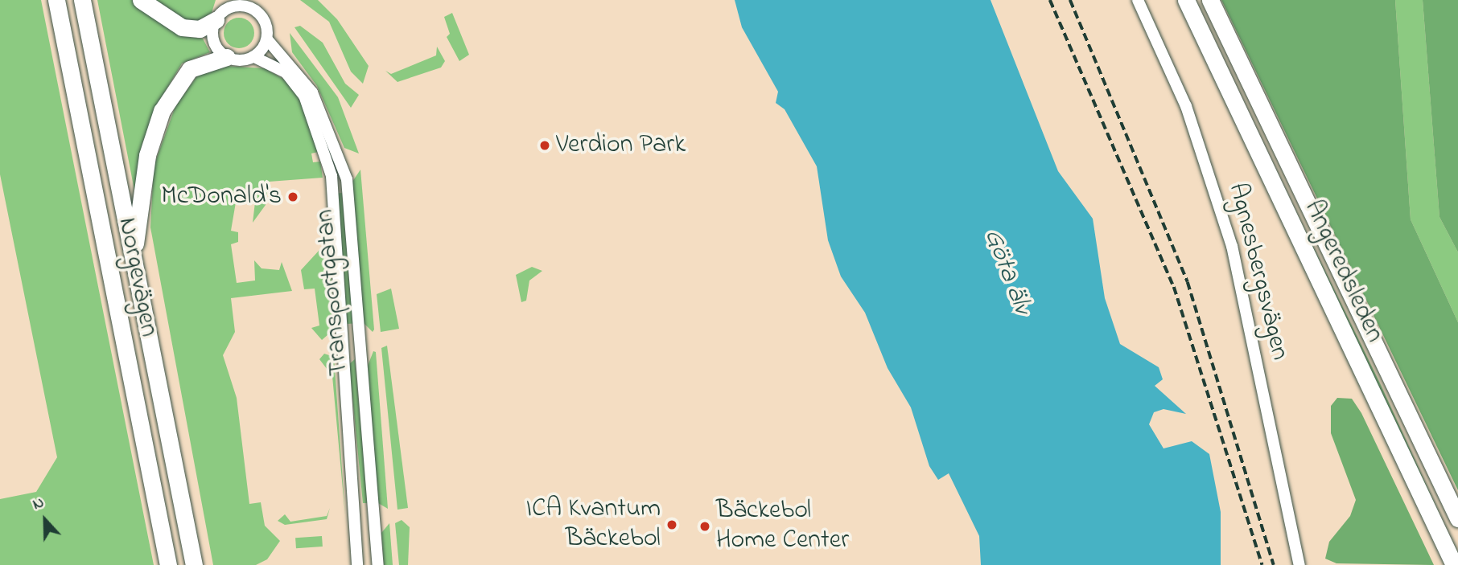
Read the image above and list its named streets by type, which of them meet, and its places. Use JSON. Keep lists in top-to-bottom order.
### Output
{
  "streets": {
    "highway": ["Angeredsleden", "Norgevägen"],
    "street": ["Agnesbergsvägen", "Transportgatan"]
  },
  "water": ["Göta älv"],
  "places": [
    "Verdion Park",
    "McDonald's",
    "ICA Kvantum Bäckebol",
    "Bäckebol Home Center"
  ],
  "north": "top"
}
